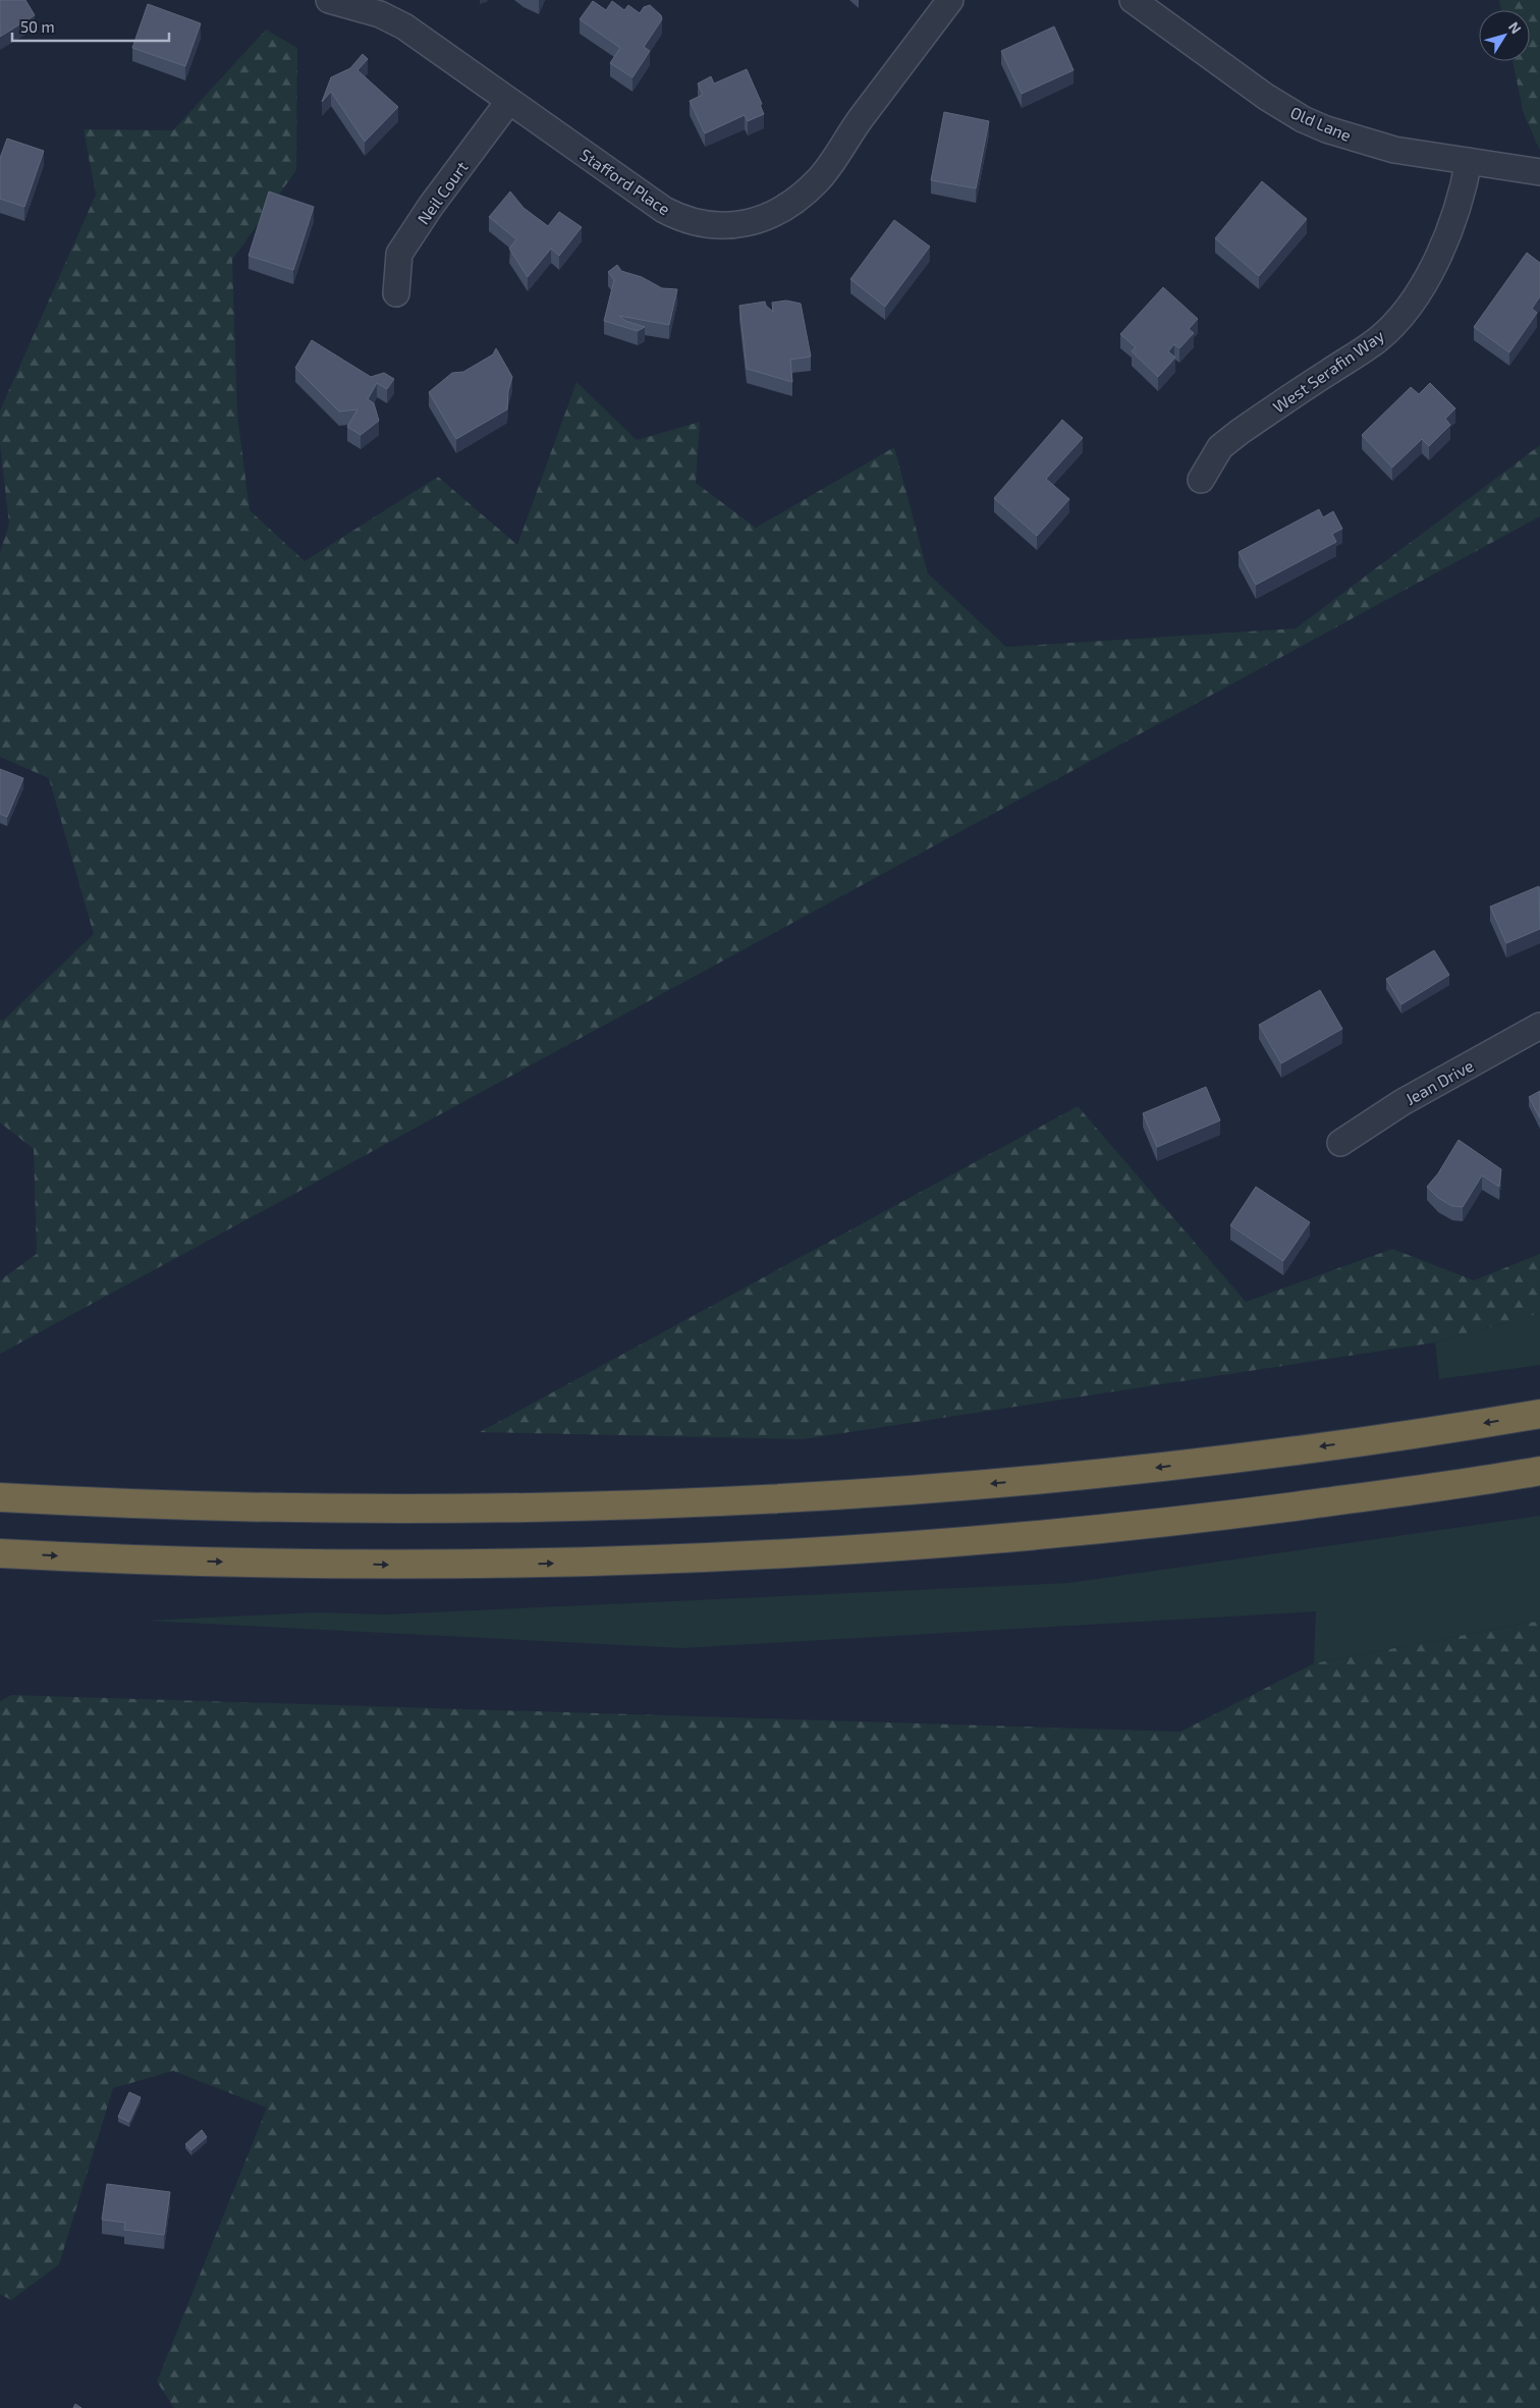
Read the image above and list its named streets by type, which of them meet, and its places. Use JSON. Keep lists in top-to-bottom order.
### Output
{
  "streets": {
    "street": [
      "Old Lane",
      "Stafford Place",
      "Neil Court",
      "West Serafin Way",
      "Jean Drive"
    ]
  },
  "crossings": [
    ["Old Lane", "West Serafin Way"],
    ["Stafford Place", "Neil Court"]
  ],
  "scale_bar": "50 m",
  "north": "top right"
}
